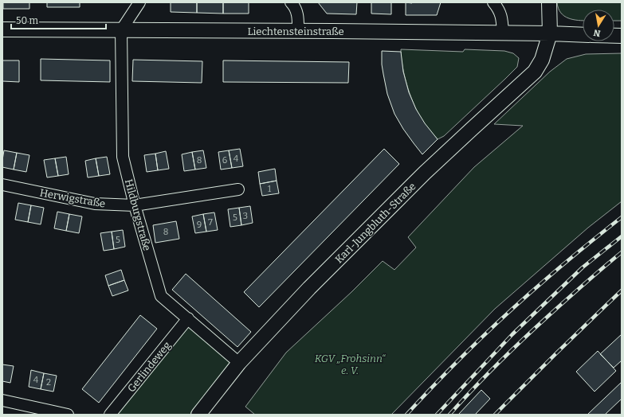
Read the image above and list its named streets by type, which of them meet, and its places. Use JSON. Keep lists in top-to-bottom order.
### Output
{
  "streets": {
    "street": [
      "Liechtensteinstraße",
      "Herwigstraße",
      "Hildburgstraße",
      "Karl-Jungbluth-Straße",
      "Gerlindeweg"
    ]
  },
  "crossings": [
    ["Liechtensteinstraße", "Hildburgstraße"],
    ["Liechtensteinstraße", "Karl-Jungbluth-Straße"],
    ["Herwigstraße", "Hildburgstraße"],
    ["Hildburgstraße", "Karl-Jungbluth-Straße"],
    ["Hildburgstraße", "Gerlindeweg"]
  ],
  "parks": ["KGV „Frohsinn“ e. V."],
  "house_numbers": [
    "4",
    "8",
    "6",
    "1",
    "3",
    "5",
    "7",
    "9",
    "8",
    "5",
    "4",
    "2"
  ],
  "scale_bar": "50 m",
  "north": "bottom"
}
